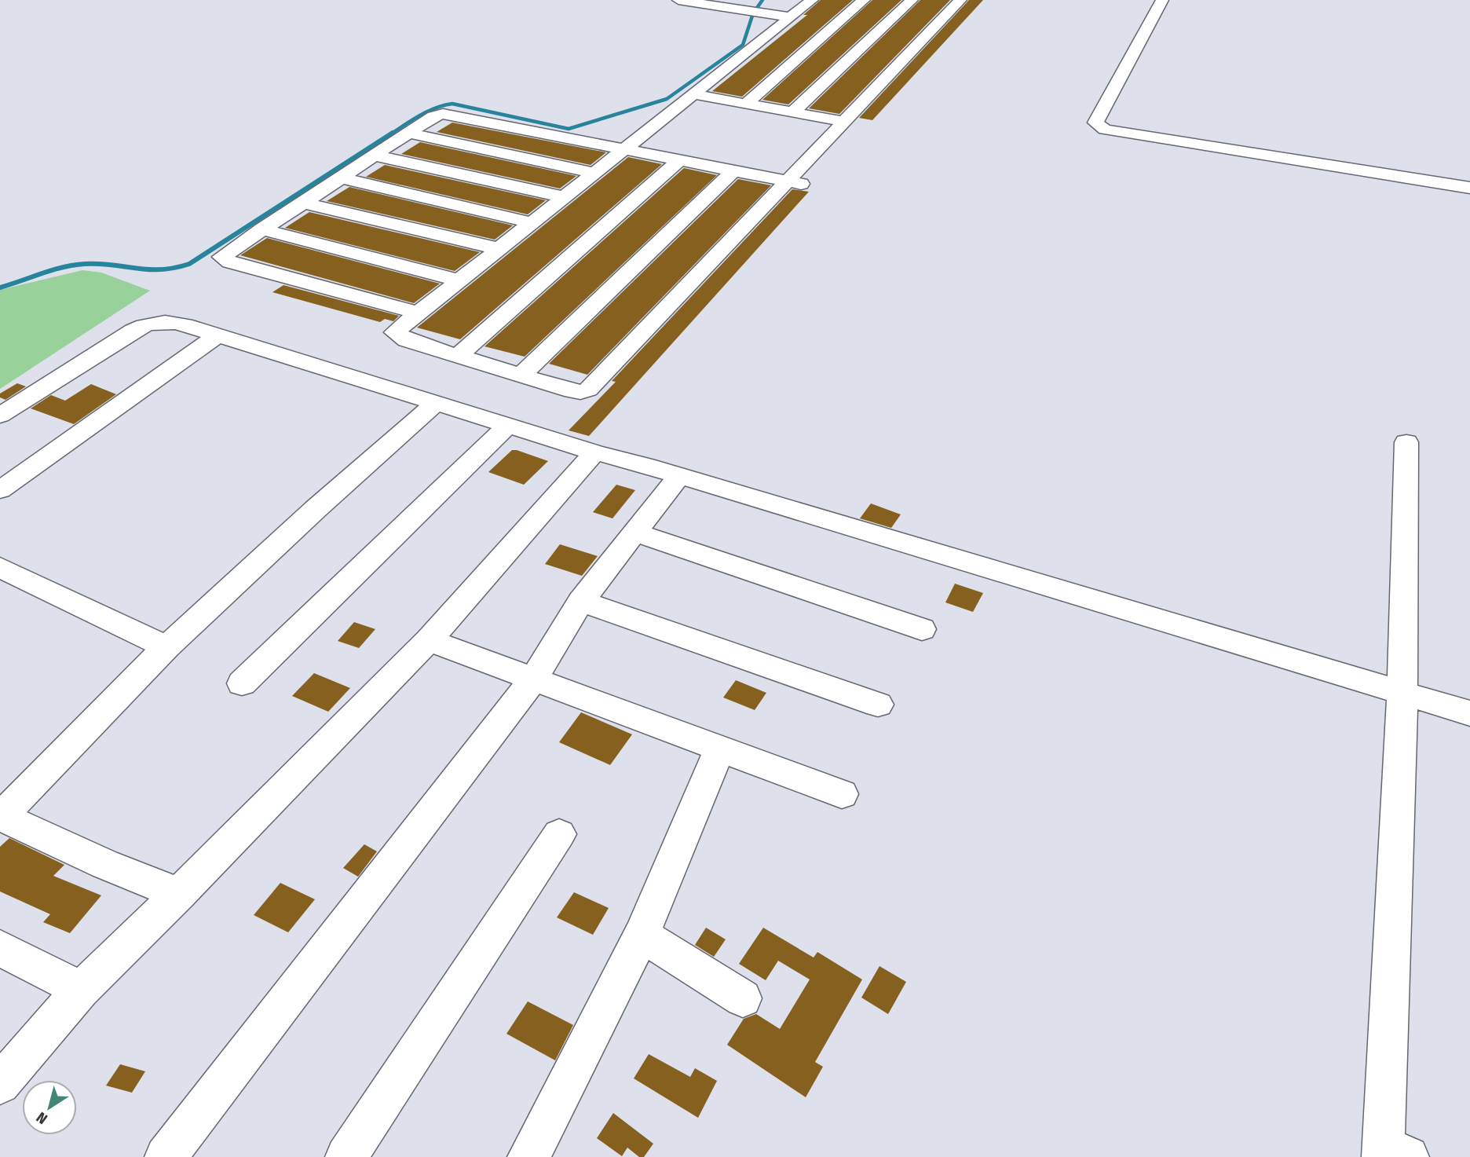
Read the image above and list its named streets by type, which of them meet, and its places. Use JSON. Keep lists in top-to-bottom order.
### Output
{
  "north": "bottom left"
}
